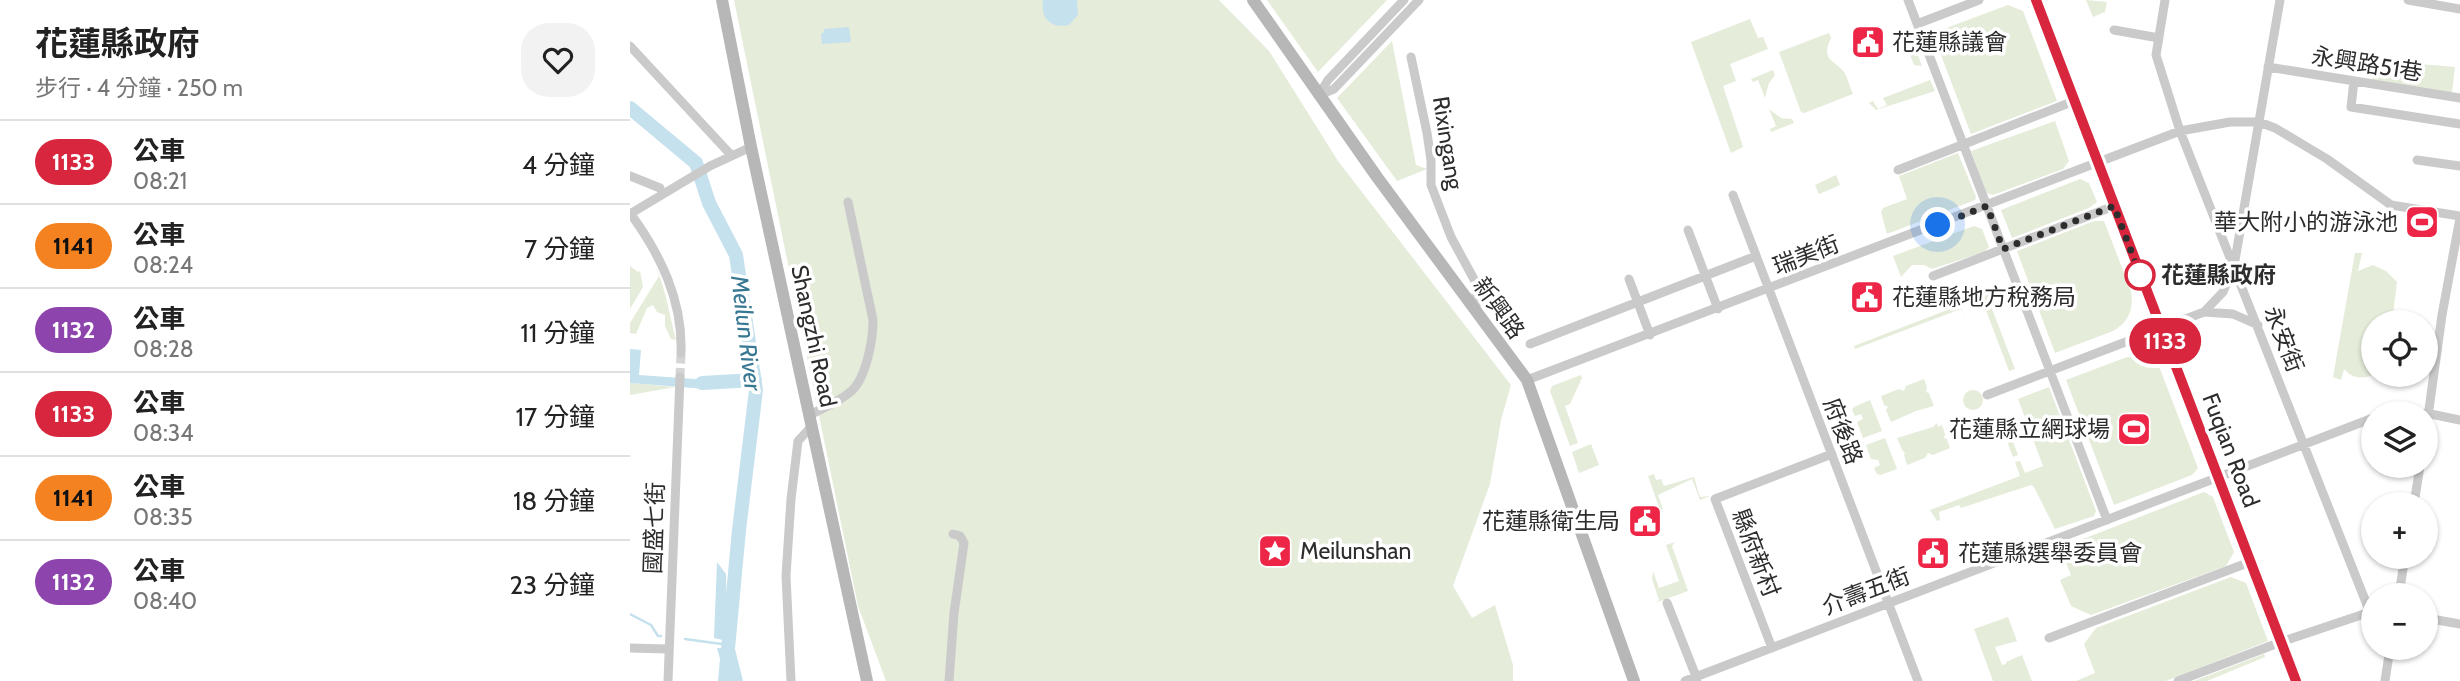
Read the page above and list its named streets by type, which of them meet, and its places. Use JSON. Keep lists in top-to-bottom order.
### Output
{
  "streets": {
    "main road": ["Fuqian Road"],
    "street": [
      "永興路51巷",
      "Rixingang",
      "瑞美街",
      "新興路",
      "Shangzhi Road",
      "永安街",
      "府後路",
      "國盛七街",
      "縣府新村",
      "介壽五街"
    ]
  },
  "crossings": [
    ["Rixingang", "新興路"],
    ["瑞美街", "新興路"],
    ["瑞美街", "永安街"],
    ["瑞美街", "府後路"],
    ["瑞美街", "Fuqian Road"],
    ["永安街", "介壽五街"],
    ["府後路", "縣府新村"],
    ["府後路", "介壽五街"],
    ["Fuqian Road", "介壽五街"],
    ["縣府新村", "介壽五街"]
  ],
  "water": ["Meilun River"],
  "places": {
    "public building": [
      "花蓮縣議會",
      "花蓮縣地方稅務局",
      "花蓮縣衛生局",
      "花蓮縣選舉委員會"
    ],
    "sports": ["華大附小的游泳池", "花蓮縣立網球場"],
    "other": ["花蓮縣政府"],
    "place": ["Meilunshan"]
  },
  "lines": ["bus line 1133"],
  "page": {
    "heading": ["花蓮縣政府", "步行 · 4 分鐘 · 250 m"],
    "on_map": "1133",
    "list": [
      {
        "mark": "1133",
        "name": "公車",
        "note": "08:21",
        "value": "4 分鐘"
      },
      {
        "mark": "1141",
        "name": "公車",
        "note": "08:24",
        "value": "7 分鐘"
      },
      {
        "mark": "1132",
        "name": "公車",
        "note": "08:28",
        "value": "11 分鐘"
      },
      {
        "mark": "1133",
        "name": "公車",
        "note": "08:34",
        "value": "17 分鐘"
      },
      {
        "mark": "1141",
        "name": "公車",
        "note": "08:35",
        "value": "18 分鐘"
      },
      {
        "mark": "1132",
        "name": "公車",
        "note": "08:40",
        "value": "23 分鐘"
      }
    ],
    "map_buttons": ["+", "−"]
  }
}
